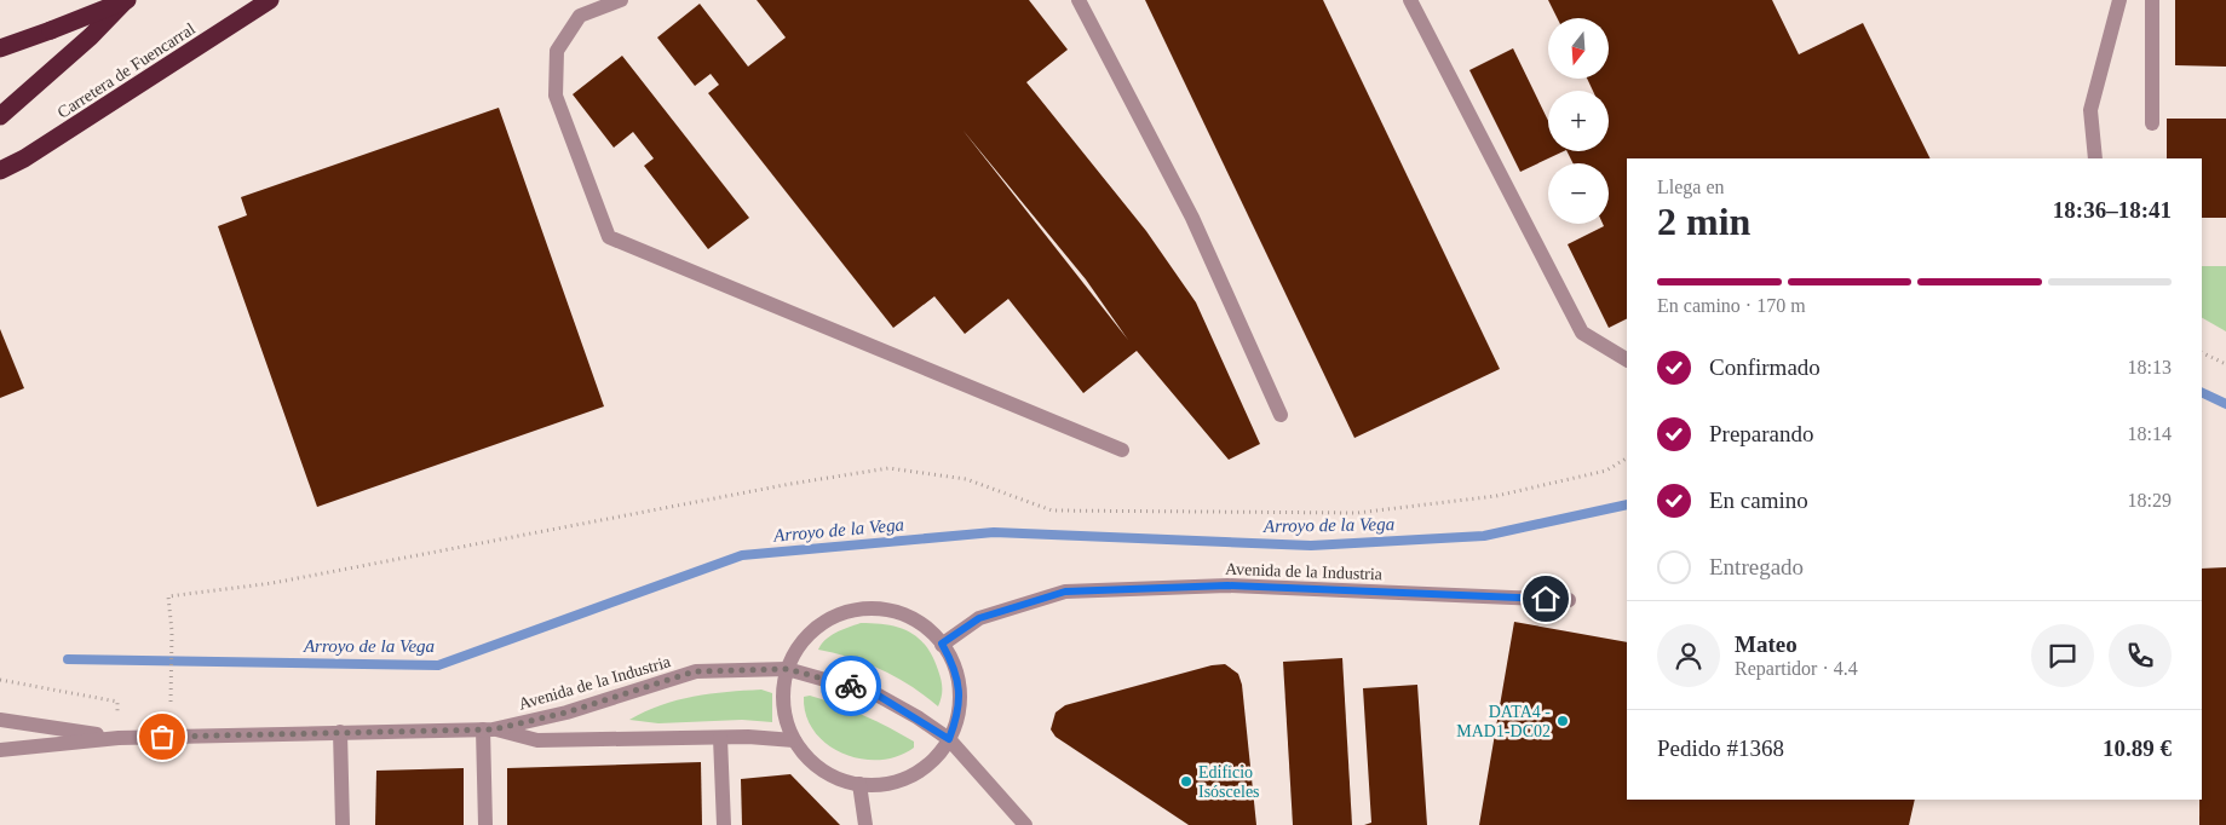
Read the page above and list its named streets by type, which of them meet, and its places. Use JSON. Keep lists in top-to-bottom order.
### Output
{
  "streets": {
    "highway": ["Carretera de Fuencarral"],
    "street": ["Avenida de la Industria"]
  },
  "water": ["Arroyo de la Vega"],
  "places": ["DATA4 - MAD1-DC02", "Edificio Isósceles"],
  "north": "bottom",
  "page": {
    "map_buttons": ["+", "−"],
    "heading": ["2 min", "Llega en", "18:36–18:41"],
    "panel": [
      "Mateo",
      "Repartidor · 4.4",
      "Pedido #1368",
      "10.89 €"
    ],
    "bar": "En camino · 170 m",
    "list": [
      ["Confirmado", "18:13"],
      ["Preparando", "18:14"],
      ["En camino", "18:29"],
      "Entregado"
    ]
  }
}
